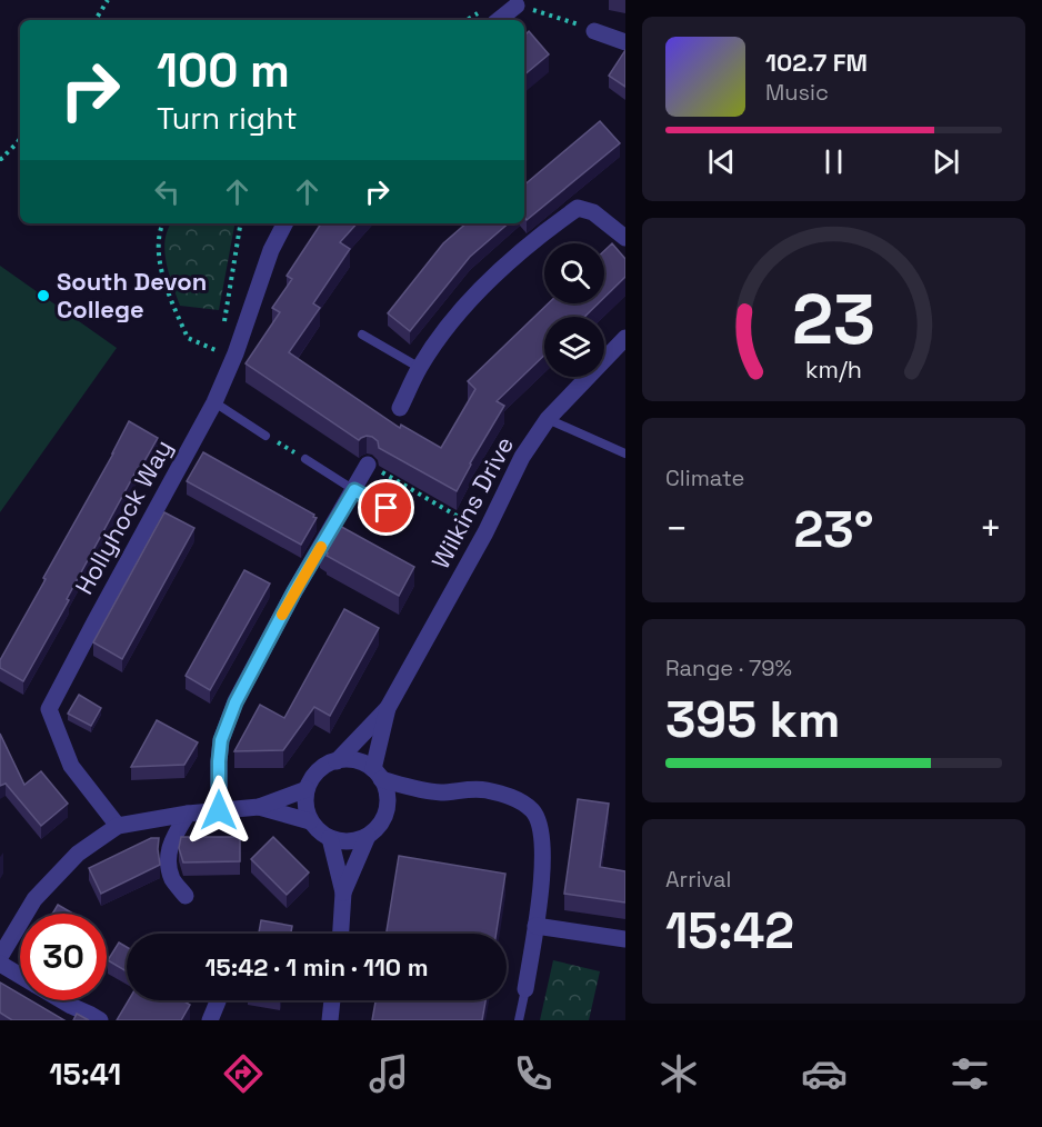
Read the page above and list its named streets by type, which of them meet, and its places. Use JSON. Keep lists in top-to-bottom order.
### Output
{
  "streets": {
    "street": ["Wilkins Drive", "Hollyhock Way"]
  },
  "places": ["South Devon College"],
  "page": {
    "turn": ["100 m", "Turn right"],
    "song": ["102.7 FM", "Music"],
    "tile": [
      "Climate",
      ["Range · 79%", "395 km"],
      ["Arrival", "15:42"]
    ],
    "heat": ["−", "23°", "+"],
    "limit": "30",
    "trip": "15:42 · 1 min · 110 m",
    "tabs": "15:41",
    "gauge": ["23", "km/h"]
  }
}
